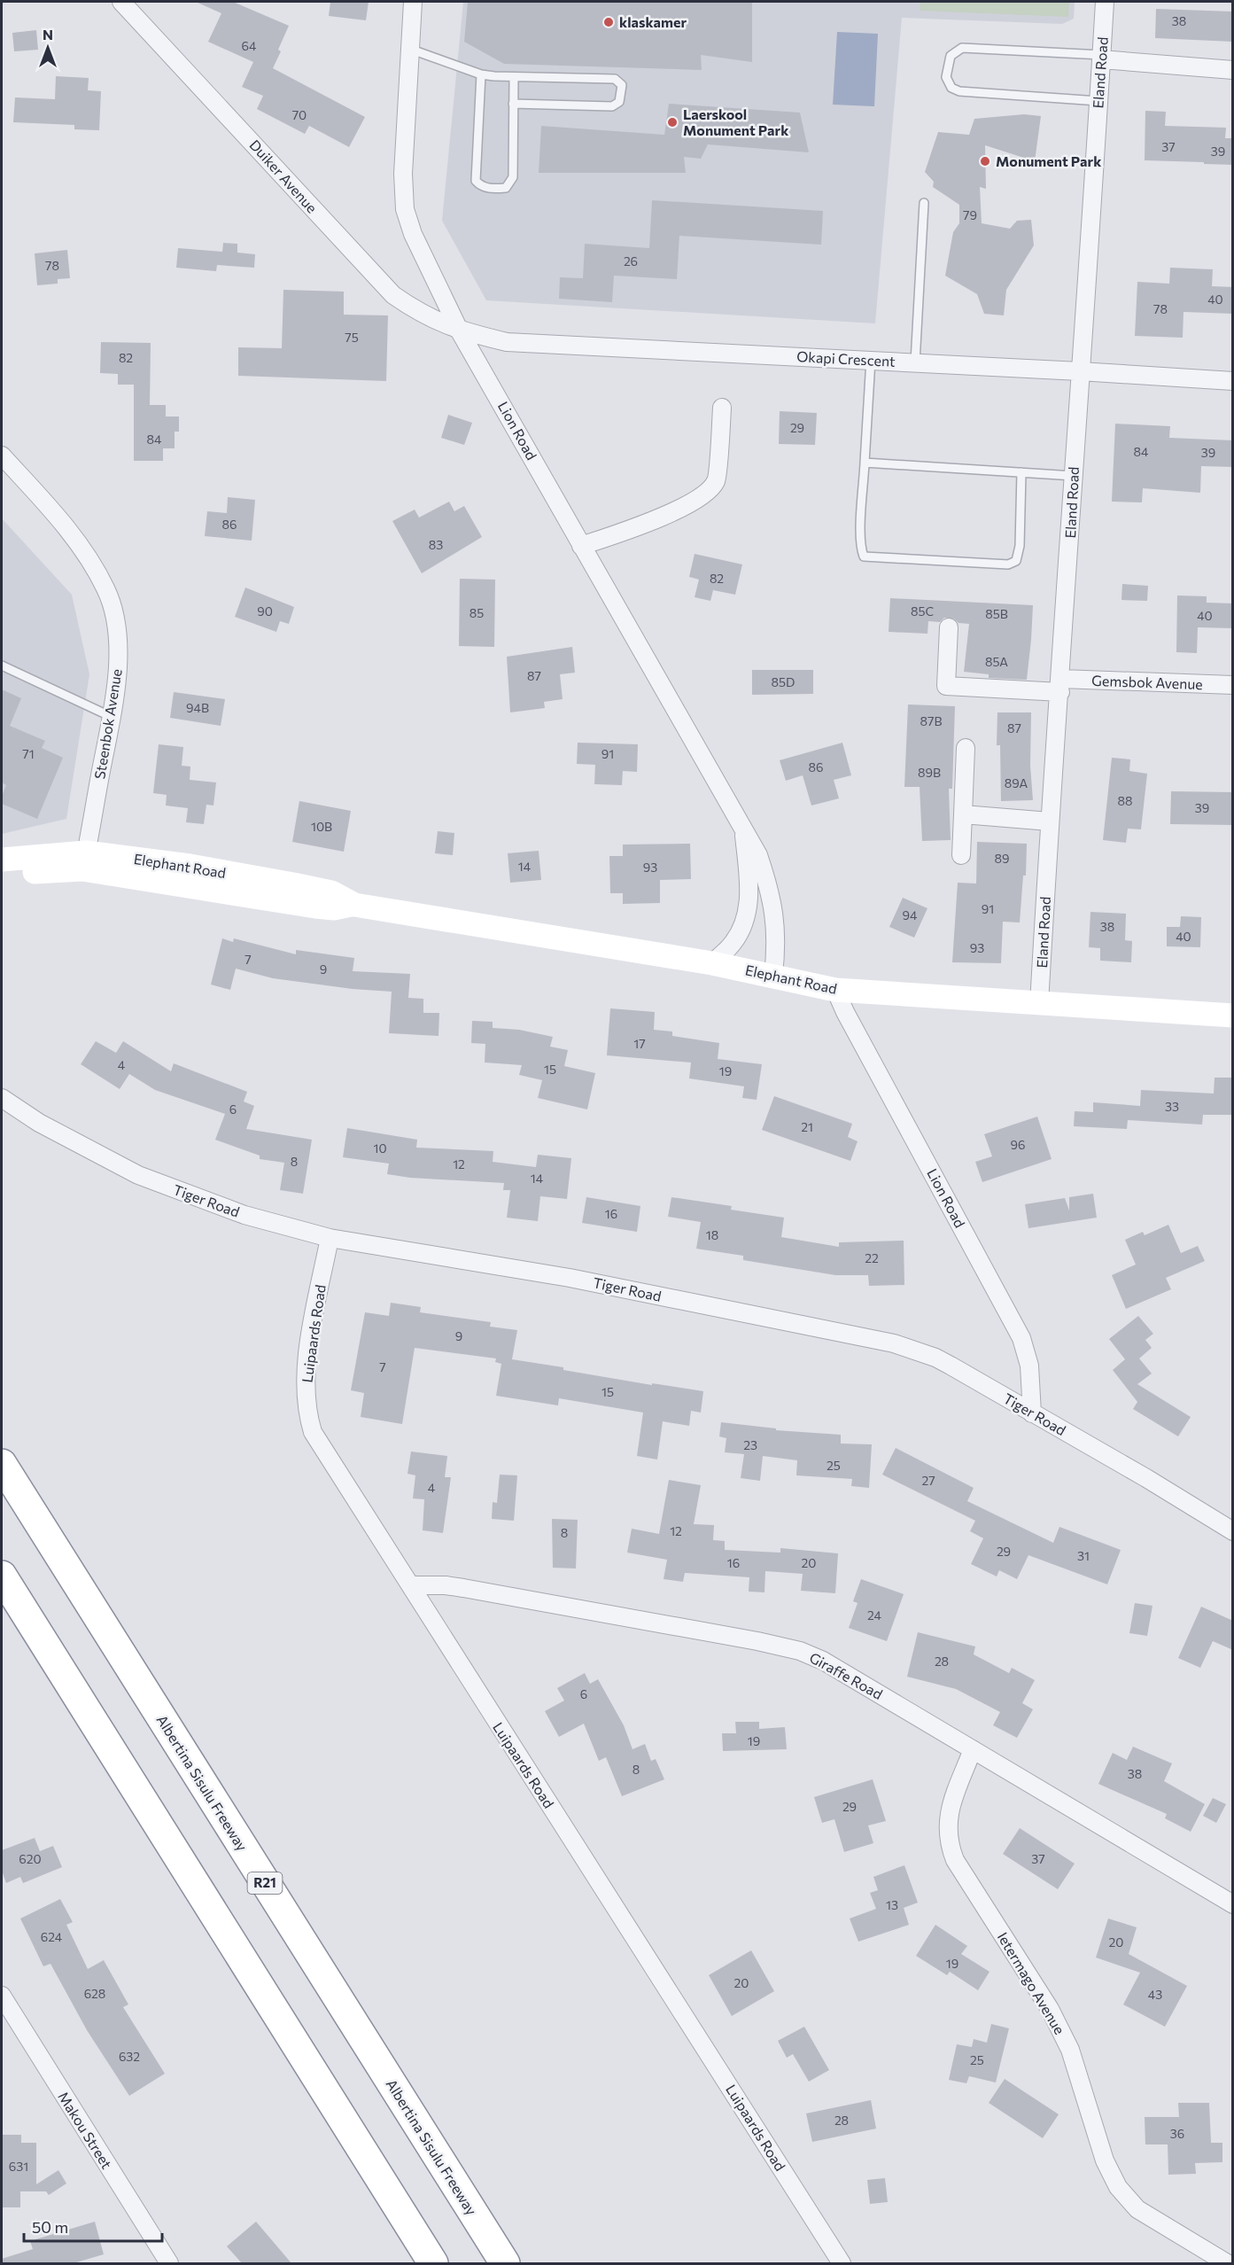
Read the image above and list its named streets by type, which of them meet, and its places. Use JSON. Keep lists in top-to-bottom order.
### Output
{
  "streets": {
    "highway": ["Albertina Sisulu Freeway", "R21"],
    "street": [
      "Eland Road",
      "Duiker Avenue",
      "Okapi Crescent",
      "Lion Road",
      "Gemsbok Avenue",
      "Steenbok Avenue",
      "Elephant Road",
      "Tiger Road",
      "Luipaards Road",
      "Giraffe Road",
      "Ietermago Avenue",
      "Makou Street"
    ]
  },
  "crossings": [
    ["Eland Road", "Okapi Crescent"],
    ["Eland Road", "Gemsbok Avenue"],
    ["Eland Road", "Elephant Road"],
    ["Duiker Avenue", "Okapi Crescent"],
    ["Duiker Avenue", "Lion Road"],
    ["Okapi Crescent", "Lion Road"],
    ["Lion Road", "Elephant Road"],
    ["Lion Road", "Tiger Road"],
    ["Steenbok Avenue", "Elephant Road"],
    ["Tiger Road", "Luipaards Road"],
    ["Luipaards Road", "Giraffe Road"],
    ["Giraffe Road", "Ietermago Avenue"]
  ],
  "places": ["klaskamer", "Laerskool Monument Park", "Monument Park"],
  "house_numbers": [
    "38",
    "64",
    "70",
    "37",
    "39",
    "79",
    "26",
    "78",
    "40",
    "78",
    "75",
    "82",
    "29",
    "84",
    "84",
    "39",
    "86",
    "83",
    "82",
    "90",
    "85C",
    "85",
    "85B",
    "40",
    "85A",
    "87",
    "85D",
    "94B",
    "87B",
    "87",
    "71",
    "91",
    "86",
    "89B",
    "89A",
    "88",
    "39",
    "10B",
    "89",
    "14",
    "93",
    "91",
    "94",
    "38",
    "40",
    "93",
    "7",
    "9",
    "17",
    "4",
    "15",
    "19",
    "33",
    "6",
    "21",
    "96",
    "10",
    "8",
    "12",
    "14",
    "16",
    "18",
    "22",
    "9",
    "7",
    "15",
    "23",
    "25",
    "27",
    "4",
    "12",
    "8",
    "29",
    "31",
    "16",
    "20",
    "24",
    "28",
    "6",
    "19",
    "8",
    "38",
    "29",
    "620",
    "37",
    "13",
    "624",
    "20",
    "19",
    "20",
    "628",
    "43",
    "632",
    "25",
    "28",
    "36",
    "631"
  ],
  "scale_bar": "50 m",
  "north": "top"
}
